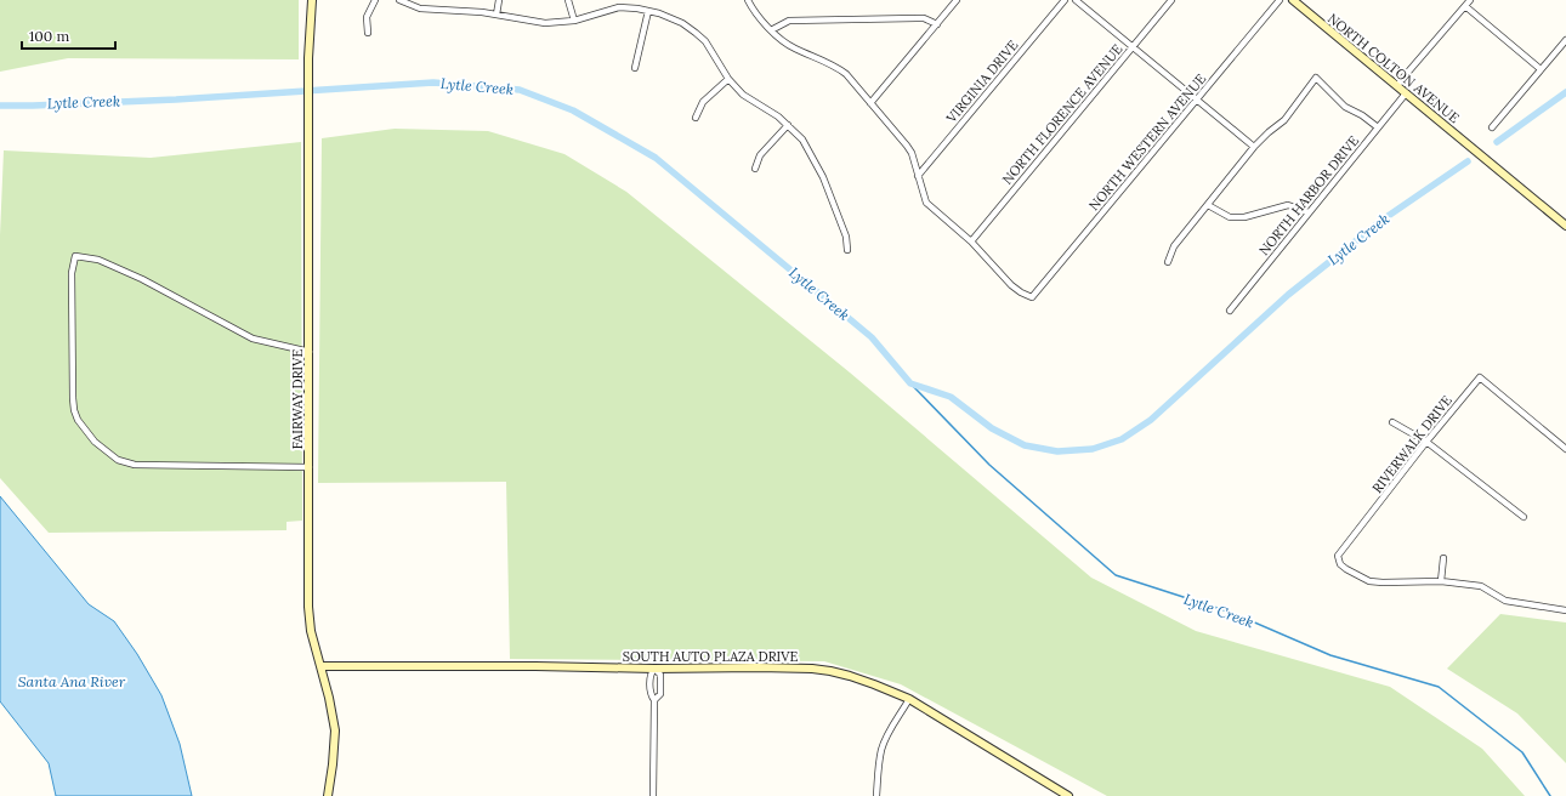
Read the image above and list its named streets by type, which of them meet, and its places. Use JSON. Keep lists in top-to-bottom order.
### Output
{
  "streets": {
    "street": [
      "NORTH COLTON AVENUE",
      "VIRGINIA DRIVE",
      "NORTH FLORENCE AVENUE",
      "NORTH WESTERN AVENUE",
      "NORTH HARBOR DRIVE",
      "FAIRWAY DRIVE",
      "RIVERWALK DRIVE",
      "SOUTH AUTO PLAZA DRIVE"
    ]
  },
  "crossings": [
    ["NORTH COLTON AVENUE", "NORTH HARBOR DRIVE"],
    ["NORTH FLORENCE AVENUE", "NORTH WESTERN AVENUE"],
    ["FAIRWAY DRIVE", "SOUTH AUTO PLAZA DRIVE"]
  ],
  "water": ["Lytle Creek", "Santa Ana River"],
  "scale_bar": "100 m"
}
